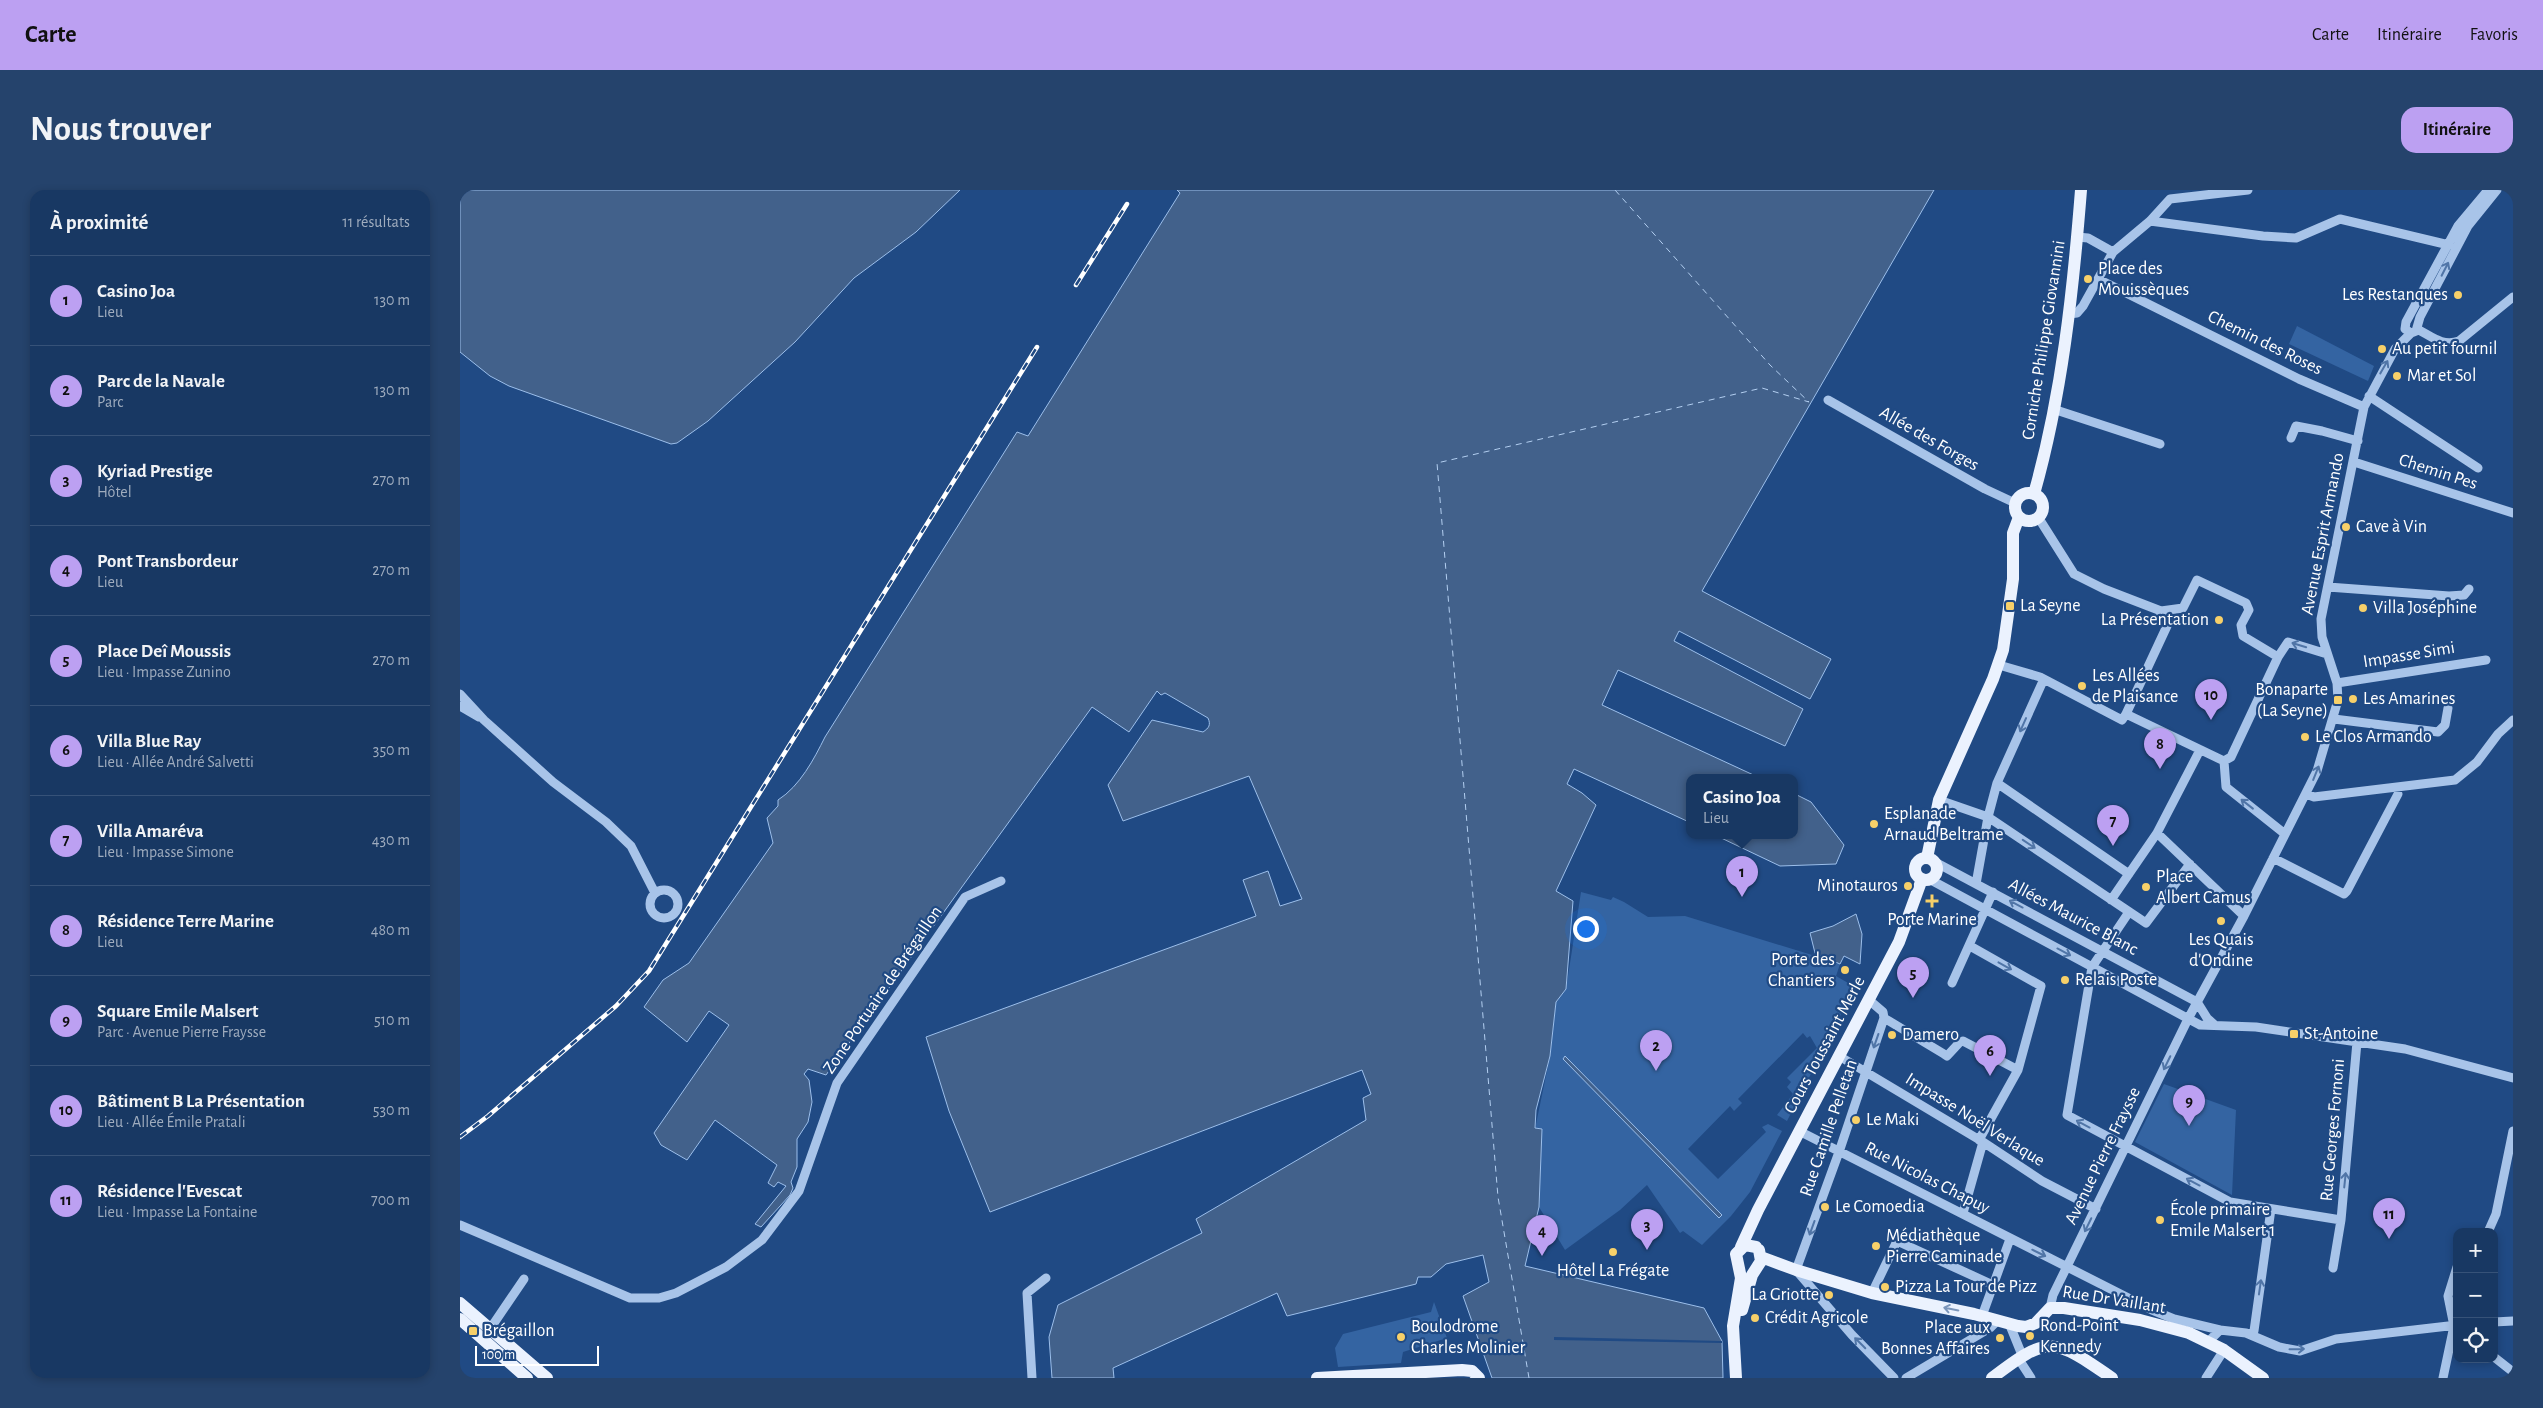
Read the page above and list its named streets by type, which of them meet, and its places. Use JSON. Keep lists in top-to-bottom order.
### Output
{
  "streets": {
    "main road": ["Corniche Philippe Giovannini", "Cours Toussaint Merle", "Rue Dr Vaillant"],
    "street": [
      "Chemin des Roses",
      "Allée des Forges",
      "Chemin Pes",
      "Avenue Esprit Armando",
      "Impasse Simi",
      "Allées Maurice Blanc",
      "Zone Portuaire de Brégaillon",
      "Impasse Noël Verlaque",
      "Rue Camille Pelletan",
      "Rue Georges Fornoni",
      "Avenue Pierre Fraysse",
      "Rue Nicolas Chapuy"
    ]
  },
  "crossings": [
    ["Corniche Philippe Giovannini", "Allée des Forges"],
    ["Chemin des Roses", "Avenue Esprit Armando"],
    ["Chemin Pes", "Avenue Esprit Armando"],
    ["Avenue Esprit Armando", "Impasse Simi"],
    ["Avenue Esprit Armando", "Allées Maurice Blanc"],
    ["Avenue Esprit Armando", "Avenue Pierre Fraysse"],
    ["Allées Maurice Blanc", "Cours Toussaint Merle"],
    ["Allées Maurice Blanc", "Rue Georges Fornoni"],
    ["Allées Maurice Blanc", "Avenue Pierre Fraysse"],
    ["Cours Toussaint Merle", "Impasse Noël Verlaque"],
    ["Cours Toussaint Merle", "Rue Nicolas Chapuy"],
    ["Impasse Noël Verlaque", "Rue Camille Pelletan"],
    ["Impasse Noël Verlaque", "Avenue Pierre Fraysse"],
    ["Rue Camille Pelletan", "Rue Nicolas Chapuy"],
    ["Avenue Pierre Fraysse", "Rue Nicolas Chapuy"],
    ["Avenue Pierre Fraysse", "Rue Dr Vaillant"],
    ["Rue Nicolas Chapuy", "Rue Dr Vaillant"]
  ],
  "one_way": [
    "Avenue Esprit Armando",
    "Rue Camille Pelletan",
    "Rue Georges Fornoni",
    "Avenue Pierre Fraysse",
    "Rue Nicolas Chapuy"
  ],
  "places": {
    "other": [
      "Place des Mouissèques",
      "Les Restanques",
      "Au petit fournil",
      "Mar et Sol",
      "Cave à Vin",
      "Villa Joséphine",
      "La Présentation",
      "Les Allées de Plaisance",
      "Les Amarines",
      "Le Clos Armando",
      "Esplanade Arnaud Beltrame",
      "Minotauros",
      "Place Albert Camus",
      "Les Quais d'Ondine",
      "Porte des Chantiers",
      "Relais Poste",
      "Damero",
      "Le Maki",
      "Le Comoedia",
      "École primaire Emile Malsert 1",
      "Médiathèque Pierre Caminade",
      "Hôtel La Frégate",
      "Pizza La Tour de Pizz",
      "La Griotte",
      "Crédit Agricole",
      "Rond-Point Kennedy",
      "Boulodrome Charles Molinier",
      "Place aux Bonnes Affaires"
    ],
    "transit": [
      "La Seyne",
      "Bonaparte (La Seyne)",
      "St-Antoine",
      "Brégaillon"
    ],
    "health": ["Porte Marine"]
  },
  "scale_bar": "100 m",
  "page": {
    "header": "Carte",
    "nav": ["Carte", "Itinéraire", "Favoris"],
    "buttons": "Itinéraire",
    "title": "Nous trouver",
    "heading": ["À proximité", "11 résultats"],
    "list": [
      {
        "mark": "1",
        "name": "Casino Joa",
        "note": "Lieu",
        "value": "130 m"
      },
      {
        "mark": "2",
        "name": "Parc de la Navale",
        "note": "Parc",
        "value": "130 m"
      },
      {
        "mark": "3",
        "name": "Kyriad Prestige",
        "note": "Hôtel",
        "value": "270 m"
      },
      {
        "mark": "4",
        "name": "Pont Transbordeur",
        "note": "Lieu",
        "value": "270 m"
      },
      {
        "mark": "5",
        "name": "Place Deî Moussis",
        "note": "Lieu · Impasse Zunino",
        "value": "270 m"
      },
      {
        "mark": "6",
        "name": "Villa Blue Ray",
        "note": "Lieu · Allée André Salvetti",
        "value": "350 m"
      },
      {
        "mark": "7",
        "name": "Villa Amaréva",
        "note": "Lieu · Impasse Simone",
        "value": "430 m"
      },
      {
        "mark": "8",
        "name": "Résidence Terre Marine",
        "note": "Lieu",
        "value": "480 m"
      },
      {
        "mark": "9",
        "name": "Square Emile Malsert",
        "note": "Parc · Avenue Pierre Fraysse",
        "value": "510 m"
      },
      {
        "mark": "10",
        "name": "Bâtiment B La Présentation",
        "note": "Lieu · Allée Émile Pratali",
        "value": "530 m"
      },
      {
        "mark": "11",
        "name": "Résidence l'Evescat",
        "note": "Lieu · Impasse La Fontaine",
        "value": "700 m"
      }
    ],
    "pins": [
      "10",
      "8",
      "7",
      "1",
      "5",
      "2",
      "6",
      "9",
      "11",
      "3",
      "4"
    ],
    "popup": ["Casino Joa", "Lieu"],
    "map_buttons": ["+", "−"],
    "scale": "100 m"
  }
}
